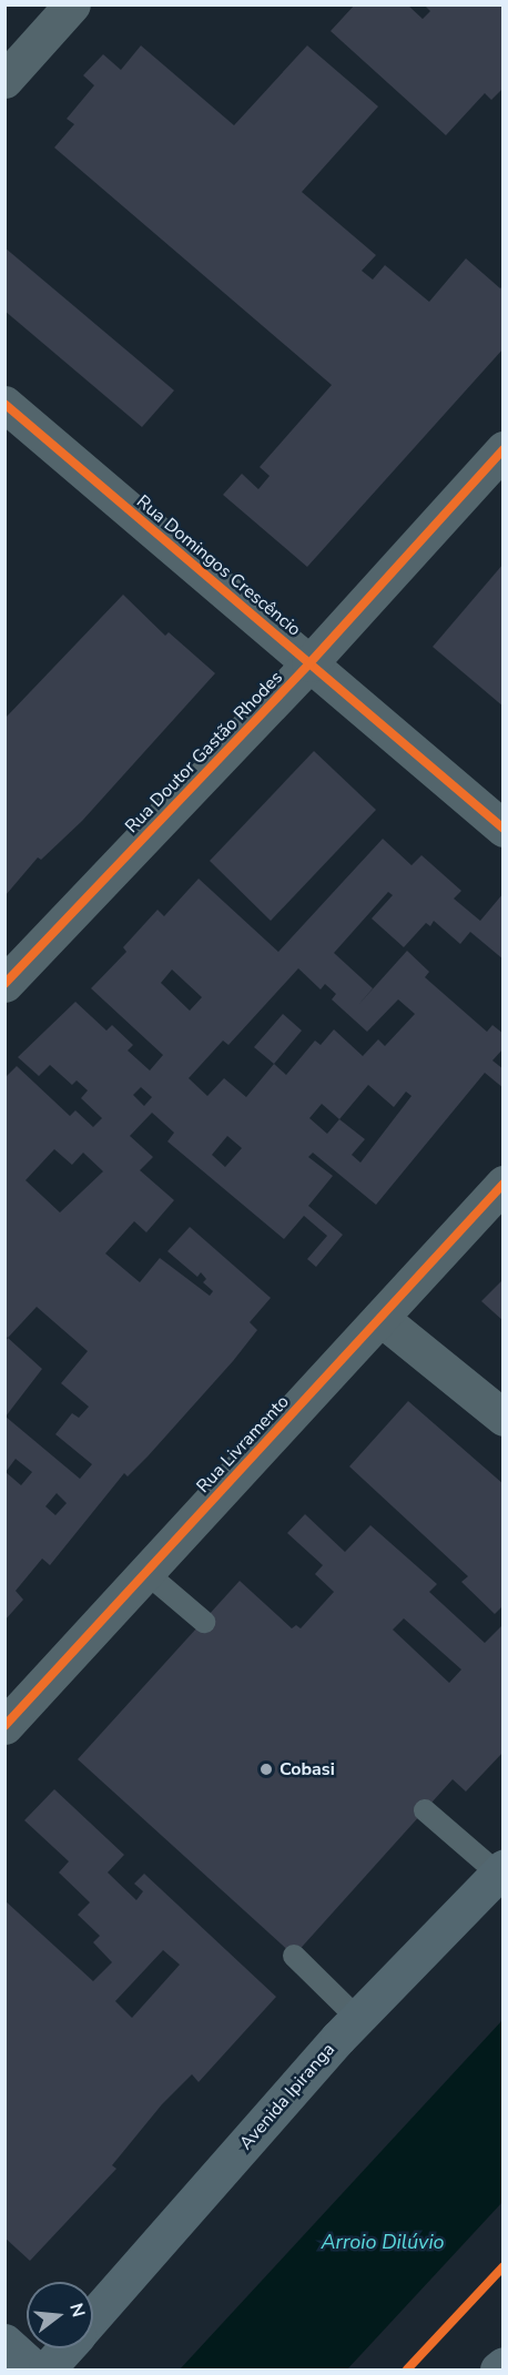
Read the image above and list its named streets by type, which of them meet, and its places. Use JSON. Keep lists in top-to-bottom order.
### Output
{
  "streets": {
    "main road": ["Avenida Ipiranga"],
    "street": ["Rua Domingos Crescêncio", "Rua Doutor Gastão Rhodes", "Rua Livramento"]
  },
  "crossings": [
    ["Rua Domingos Crescêncio", "Rua Doutor Gastão Rhodes"]
  ],
  "water": ["Arroio Dilúvio"],
  "places": ["Cobasi"],
  "north": "right"
}
